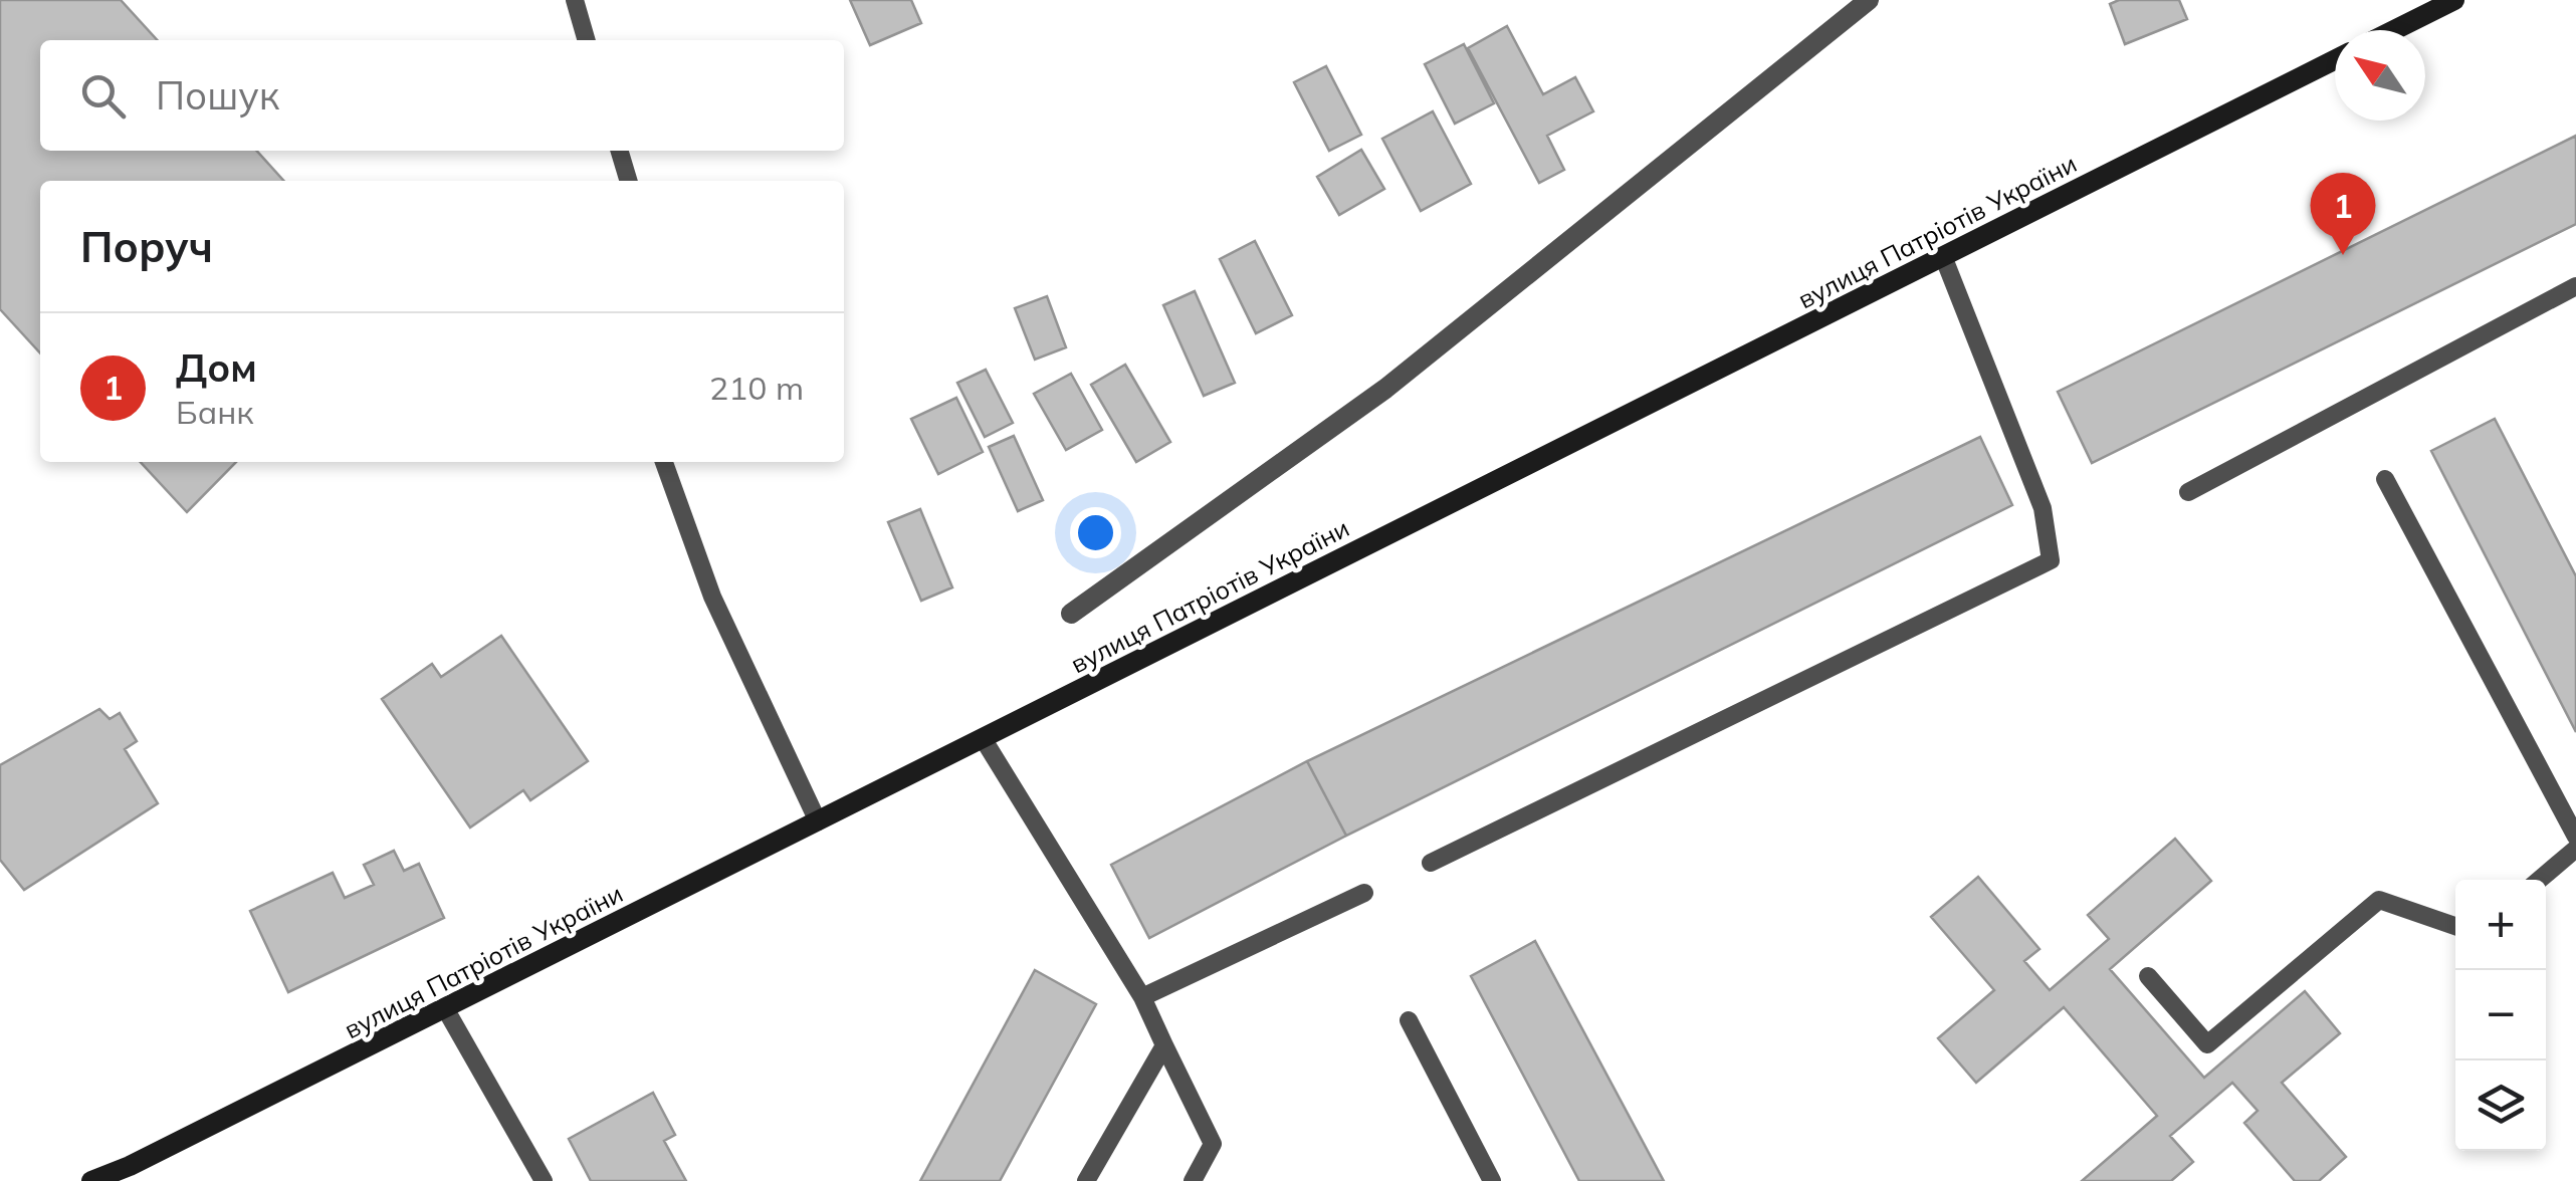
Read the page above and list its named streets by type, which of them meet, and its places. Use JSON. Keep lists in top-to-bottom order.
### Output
{
  "streets": {
    "main road": ["вулиця Патріотів України"]
  },
  "north": "top left",
  "page": {
    "search": "Пошук",
    "pins": "1",
    "heading": "Поруч",
    "list": [
      {
        "mark": "1",
        "name": "Дом",
        "note": "Банк",
        "value": "210 m"
      }
    ],
    "map_buttons": ["+", "−"]
  }
}
